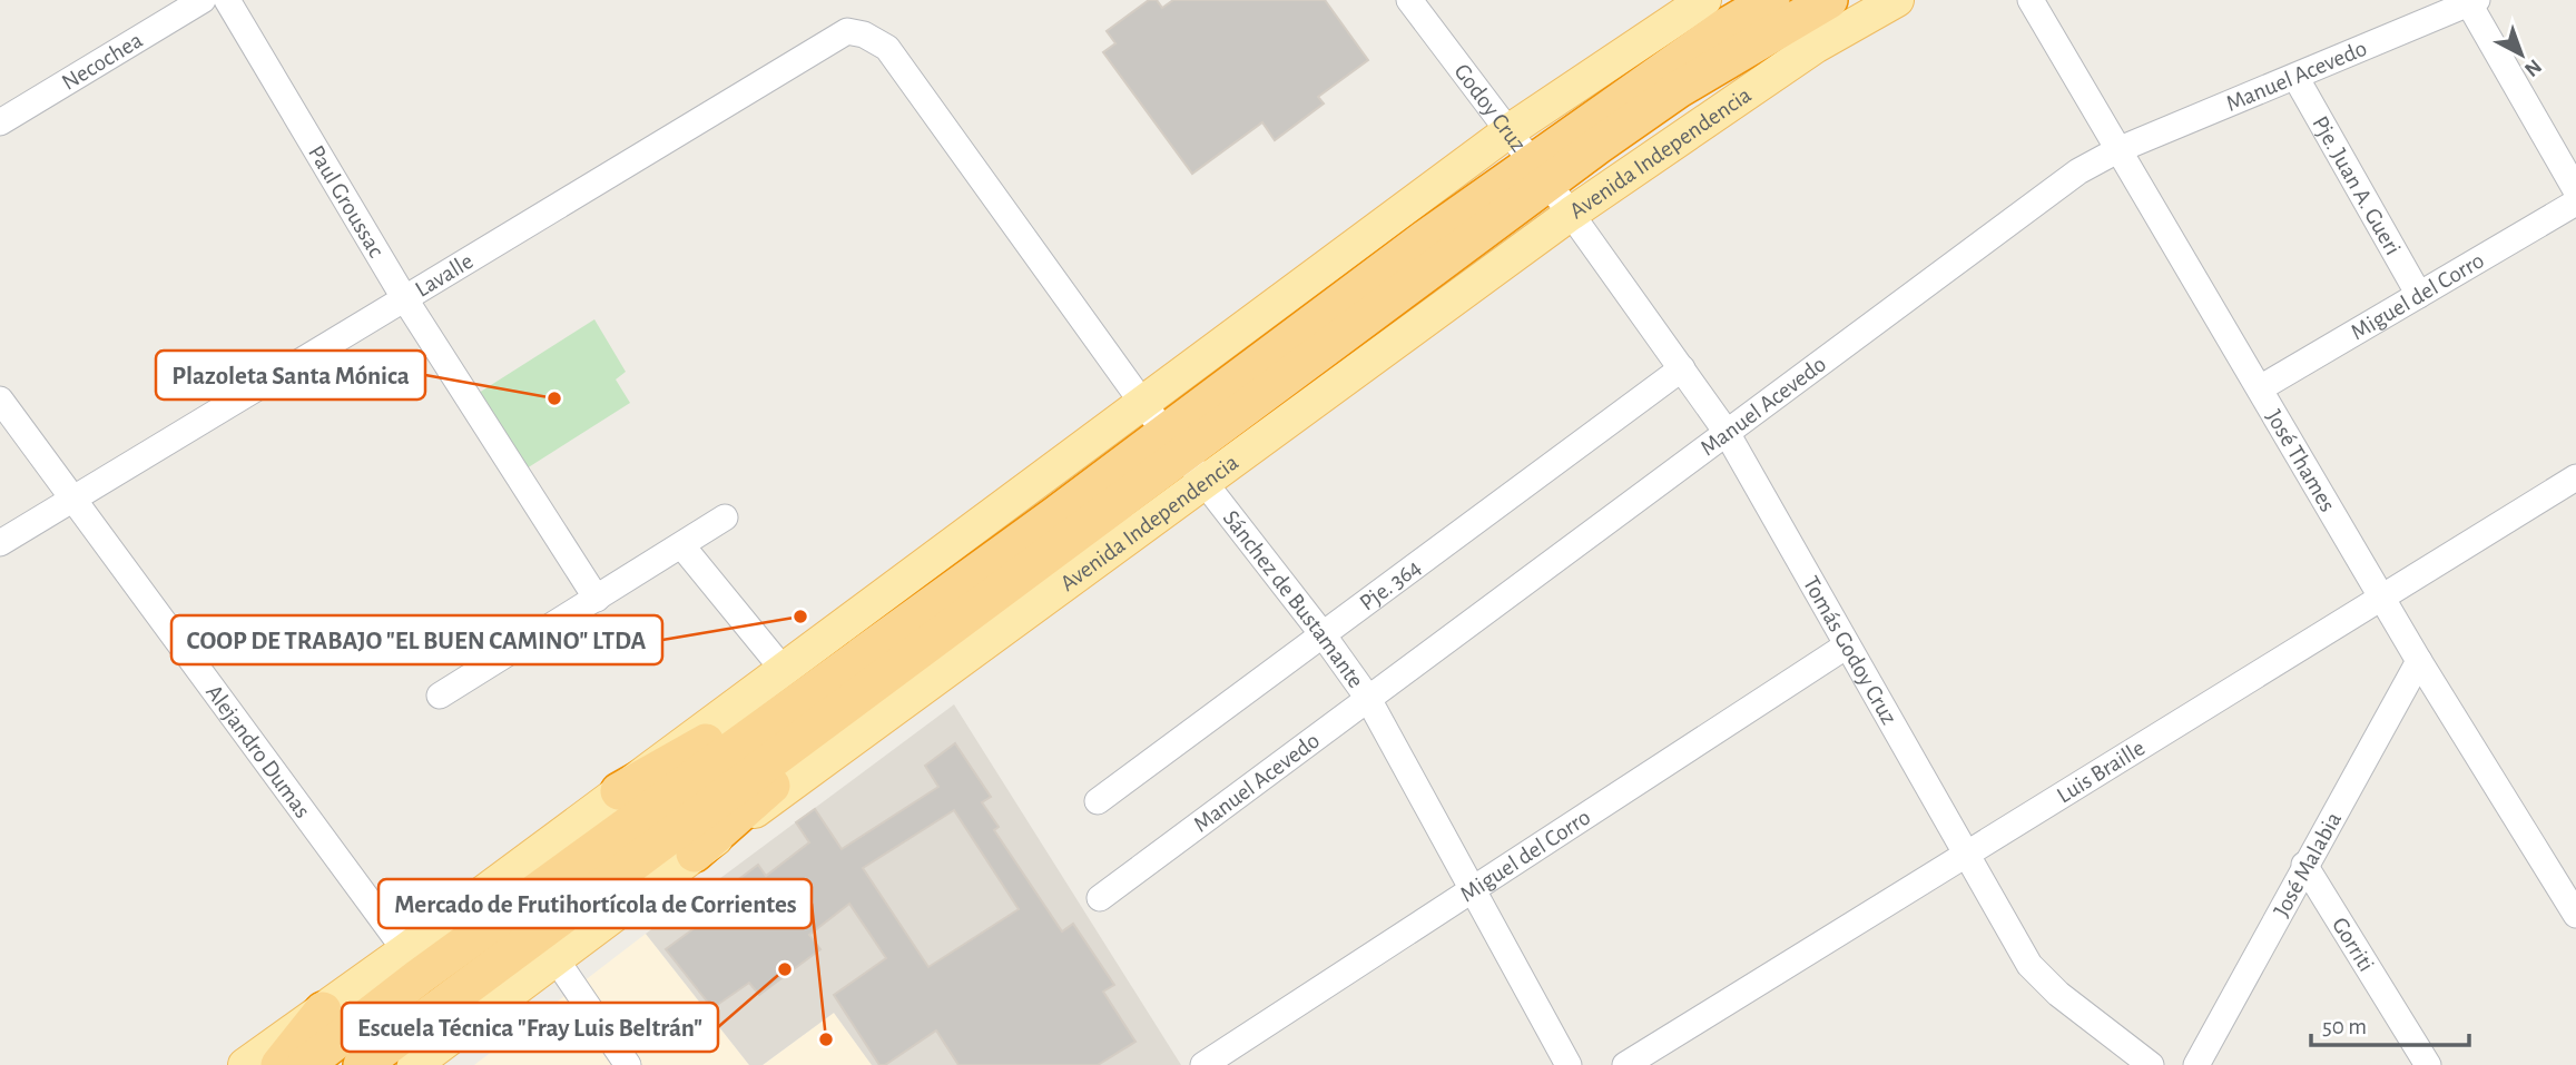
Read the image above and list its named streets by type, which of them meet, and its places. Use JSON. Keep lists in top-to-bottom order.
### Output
{
  "streets": {
    "highway": ["Avenida Independencia"],
    "street": [
      "Necochea",
      "Manuel Acevedo",
      "Godoy Cruz",
      "Pje. Juan A. Gueri",
      "Paul Groussac",
      "Lavalle",
      "Miguel del Corro",
      "José Thames",
      "Pje. 364",
      "Sánchez de Bustamante",
      "Tomás Godoy Cruz",
      "Alejandro Dumas",
      "Luis Braille",
      "José Malabia",
      "Gorriti"
    ]
  },
  "crossings": [
    ["Manuel Acevedo", "Pje. Juan A. Gueri"],
    ["Manuel Acevedo", "José Thames"],
    ["Manuel Acevedo", "Sánchez de Bustamante"],
    ["Manuel Acevedo", "Tomás Godoy Cruz"],
    ["Godoy Cruz", "Avenida Independencia"],
    ["Godoy Cruz", "Tomás Godoy Cruz"],
    ["Avenida Independencia", "Sánchez de Bustamante"],
    ["Avenida Independencia", "Tomás Godoy Cruz"],
    ["Avenida Independencia", "Alejandro Dumas"],
    ["Pje. Juan A. Gueri", "Miguel del Corro"],
    ["Paul Groussac", "Lavalle"],
    ["Lavalle", "Sánchez de Bustamante"],
    ["Lavalle", "Alejandro Dumas"],
    ["Miguel del Corro", "José Thames"],
    ["Miguel del Corro", "Sánchez de Bustamante"],
    ["Miguel del Corro", "Tomás Godoy Cruz"],
    ["José Thames", "Luis Braille"],
    ["José Thames", "José Malabia"],
    ["Pje. 364", "Sánchez de Bustamante"],
    ["Pje. 364", "Tomás Godoy Cruz"],
    ["Tomás Godoy Cruz", "Luis Braille"],
    ["José Malabia", "Gorriti"]
  ],
  "places": [
    "Plazoleta Santa Mónica",
    "COOP DE TRABAJO \"EL BUEN CAMINO\" LTDA",
    "Escuela Técnica \"Fray Luis Beltrán\"",
    "Mercado de Frutihortícola de Corrientes"
  ],
  "scale_bar": "50 m",
  "north": "bottom right"
}
